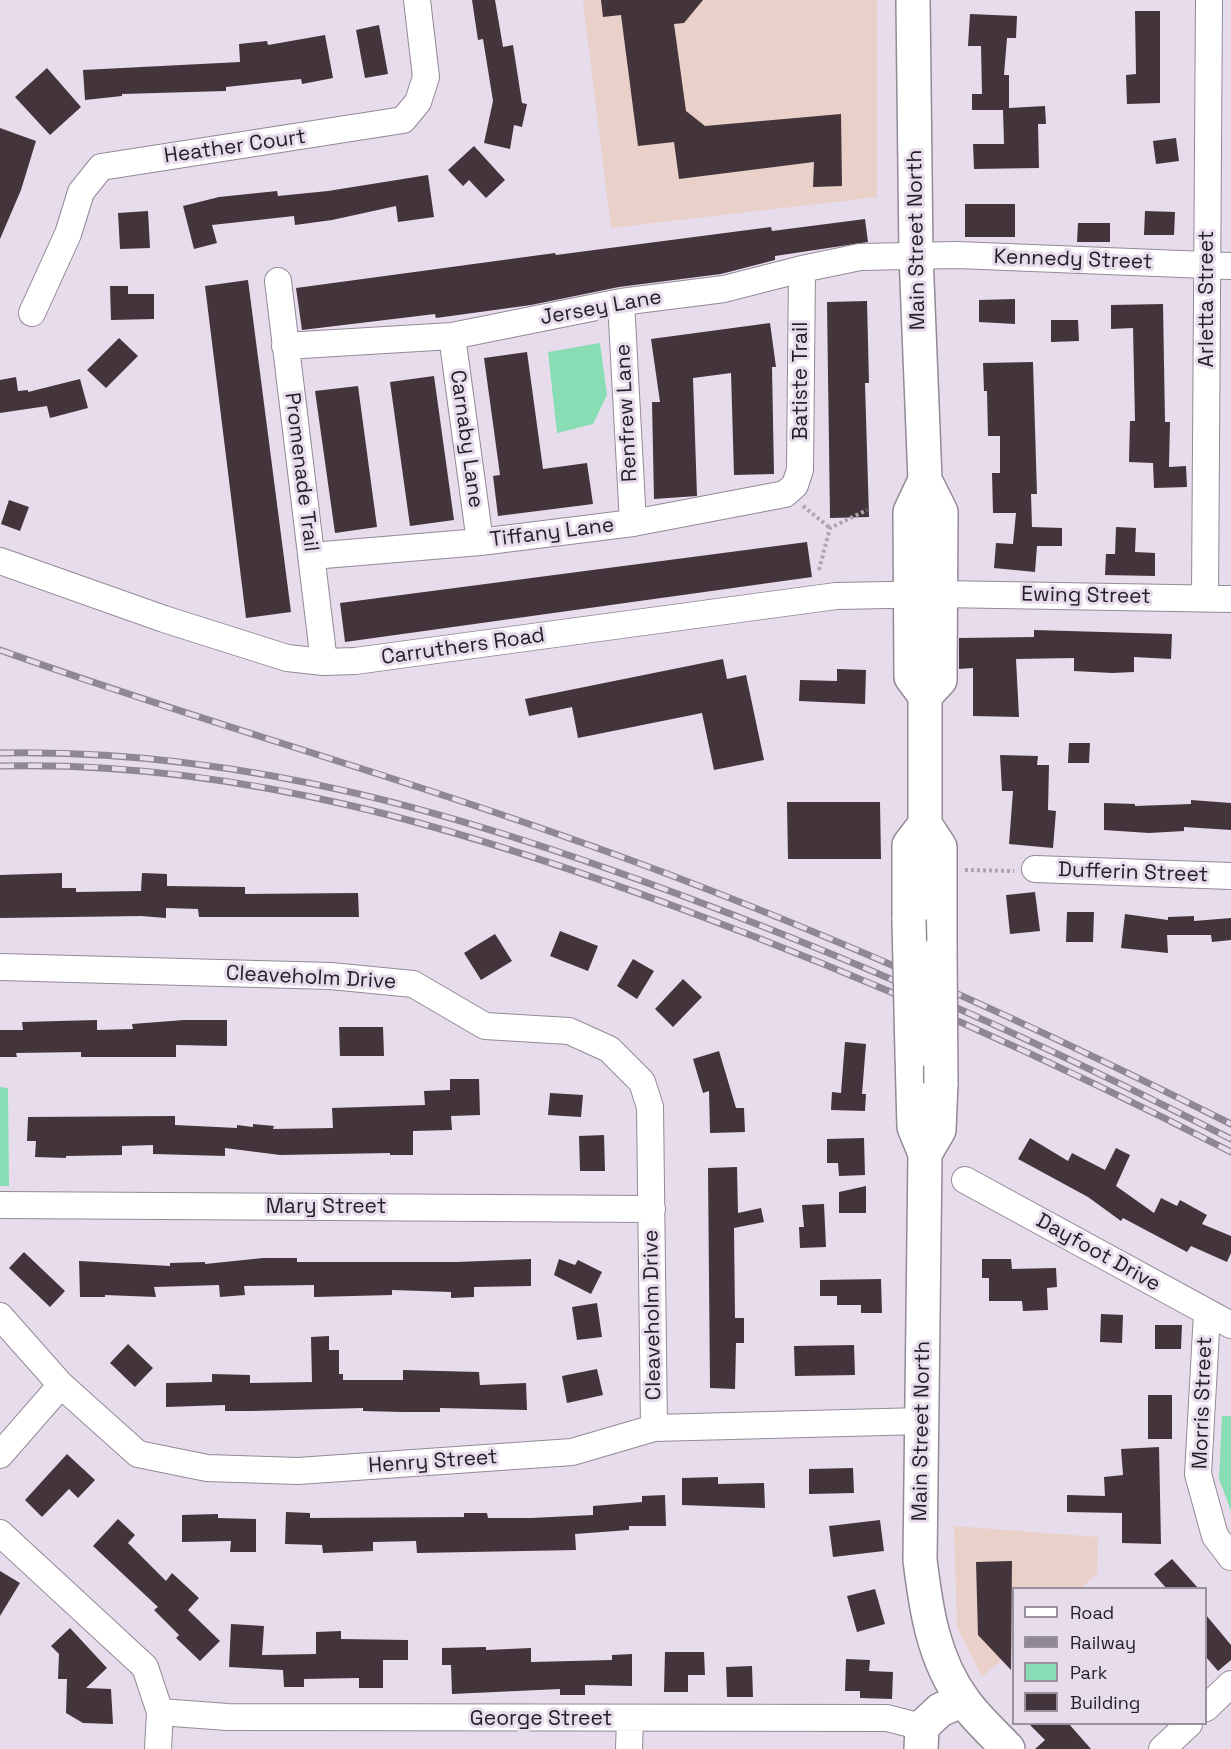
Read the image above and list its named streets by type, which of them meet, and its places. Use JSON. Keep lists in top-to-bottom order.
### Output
{
  "streets": {
    "main road": ["Main Street North"],
    "street": [
      "Heather Court",
      "Kennedy Street",
      "Arletta Street",
      "Jersey Lane",
      "Batiste Trail",
      "Renfrew Lane",
      "Carnaby Lane",
      "Promenade Trail",
      "Tiffany Lane",
      "Ewing Street",
      "Carruthers Road",
      "Dufferin Street",
      "Cleaveholm Drive",
      "Mary Street",
      "Dayfoot Drive",
      "Morris Street",
      "Henry Street",
      "George Street"
    ]
  },
  "crossings": [
    ["Main Street North", "Kennedy Street"],
    ["Main Street North", "Jersey Lane"],
    ["Main Street North", "Ewing Street"],
    ["Main Street North", "Carruthers Road"],
    ["Main Street North", "Henry Street"],
    ["Kennedy Street", "Arletta Street"],
    ["Kennedy Street", "Jersey Lane"],
    ["Arletta Street", "Ewing Street"],
    ["Jersey Lane", "Batiste Trail"],
    ["Jersey Lane", "Renfrew Lane"],
    ["Jersey Lane", "Carnaby Lane"],
    ["Jersey Lane", "Promenade Trail"],
    ["Batiste Trail", "Tiffany Lane"],
    ["Renfrew Lane", "Tiffany Lane"],
    ["Carnaby Lane", "Tiffany Lane"],
    ["Promenade Trail", "Tiffany Lane"],
    ["Promenade Trail", "Carruthers Road"],
    ["Ewing Street", "Carruthers Road"],
    ["Cleaveholm Drive", "Mary Street"],
    ["Cleaveholm Drive", "Henry Street"],
    ["Dayfoot Drive", "Morris Street"]
  ],
  "legend": [
    "Road",
    "Railway",
    "Park",
    "Building"
  ]
}
